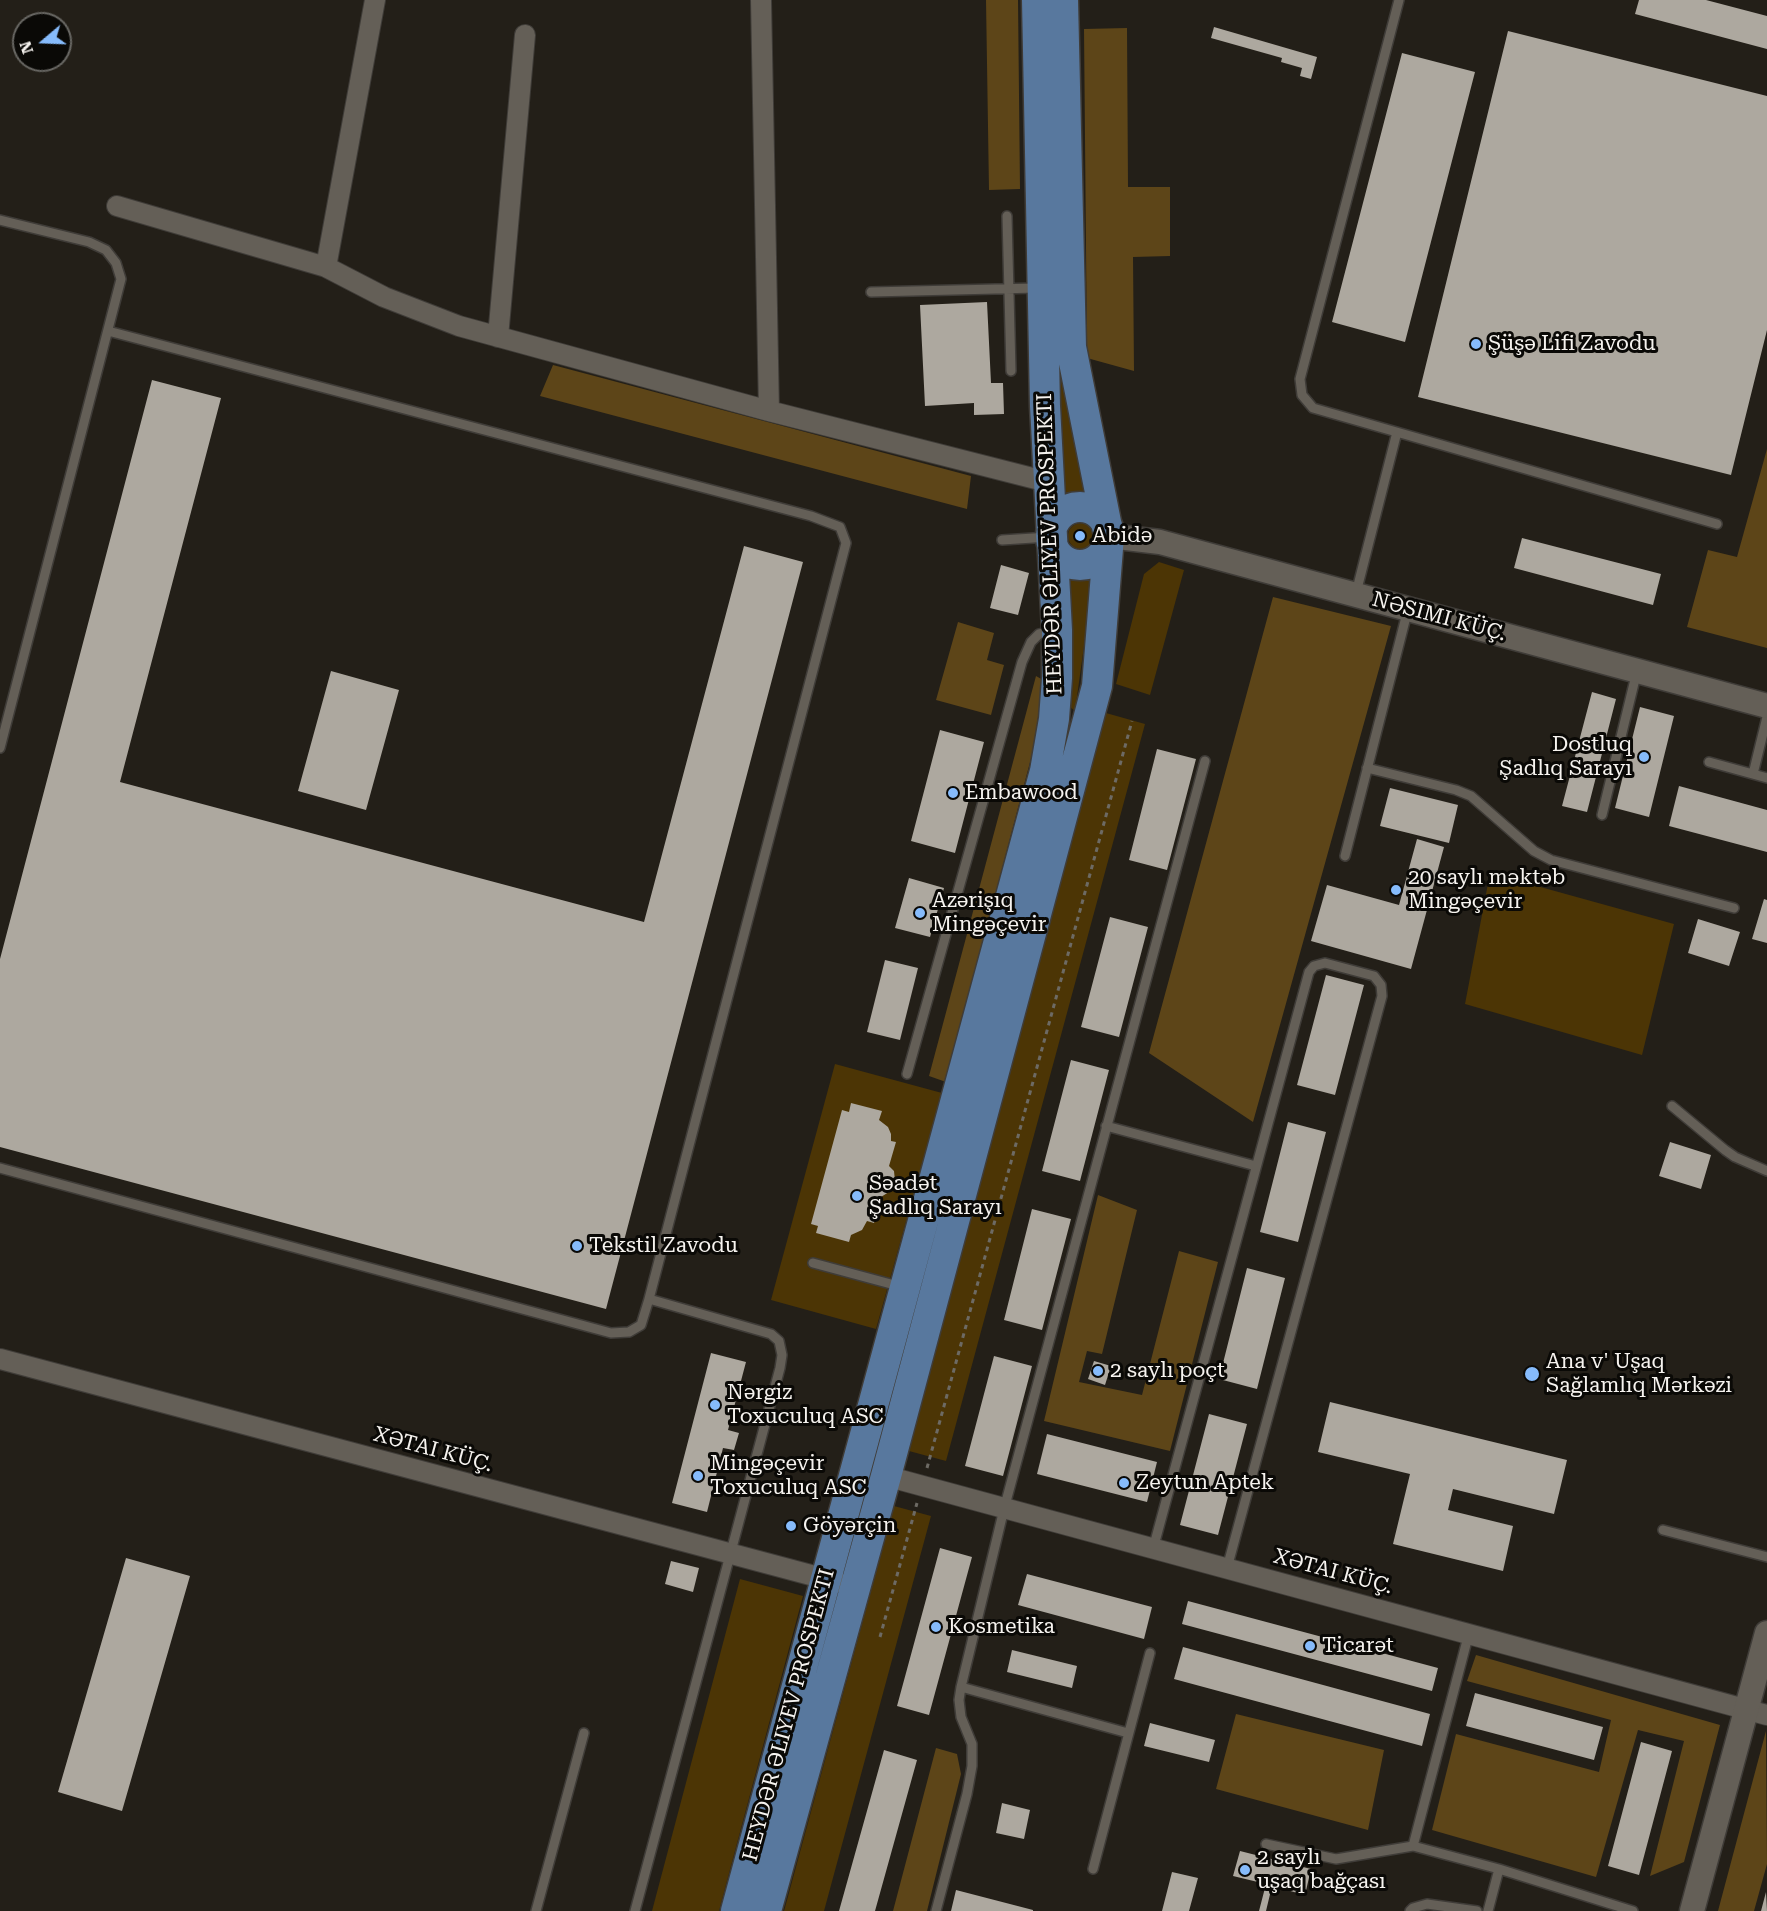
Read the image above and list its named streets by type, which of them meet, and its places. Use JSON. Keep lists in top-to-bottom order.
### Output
{
  "streets": {
    "main road": ["HEYDƏR ƏLIYEV PROSPEKTI"],
    "street": ["NƏSIMI KÜÇ.", "XƏTAI KÜÇ."]
  },
  "crossings": [
    ["HEYDƏR ƏLIYEV PROSPEKTI", "NƏSIMI KÜÇ."],
    ["HEYDƏR ƏLIYEV PROSPEKTI", "XƏTAI KÜÇ."]
  ],
  "places": [
    "Şüşə Lifi Zavodu",
    "Abidə",
    "Dostluq Şadlıq Sarayı",
    "Embawood",
    "20 saylı məktəb Mingəçevir",
    "Azərişıq Mingəçevir",
    "Səadət Şadlıq Sarayı",
    "Tekstil Zavodu",
    "2 saylı poçt",
    "Ana v' Uşaq Sağlamlıq Mərkəzi",
    "Nərgiz Toxuculuq ASC",
    "Mingəçevir Toxuculuq ASC",
    "Zeytun Aptek",
    "Göyərçin",
    "Kosmetika",
    "Ticarət",
    "2 saylı uşaq bağçası"
  ],
  "north": "left"
}
